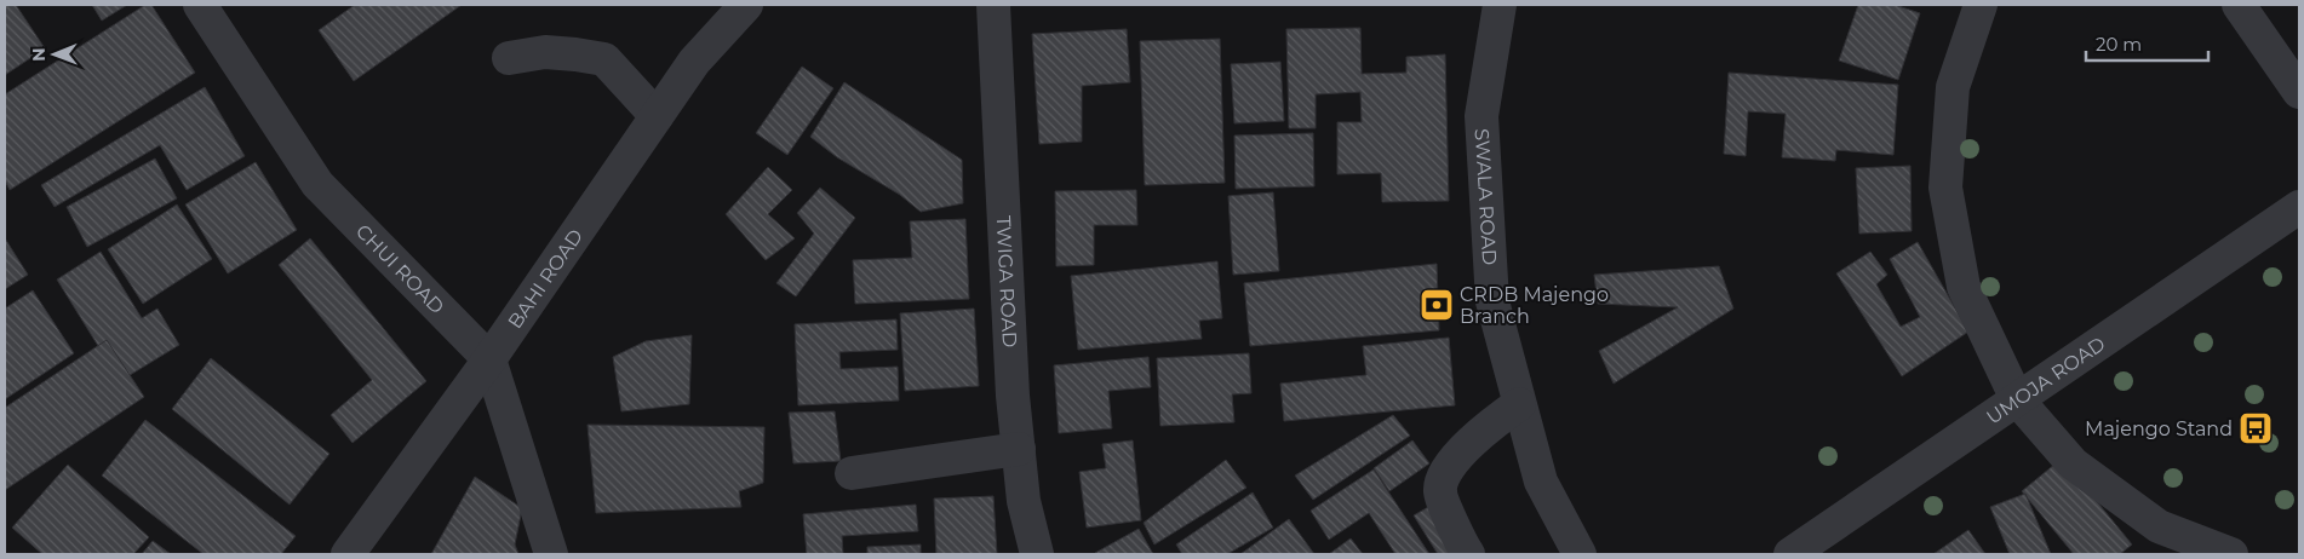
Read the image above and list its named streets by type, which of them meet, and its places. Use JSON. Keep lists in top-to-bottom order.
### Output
{
  "streets": {
    "street": [
      "SWALA ROAD",
      "CHUI ROAD",
      "BAHI ROAD",
      "TWIGA ROAD",
      "UMOJA ROAD"
    ]
  },
  "crossings": [
    ["CHUI ROAD", "BAHI ROAD"]
  ],
  "places": {
    "bank": ["CRDB Majengo Branch"],
    "bus stop": ["Majengo Stand"]
  },
  "scale_bar": "20 m",
  "north": "left"
}
